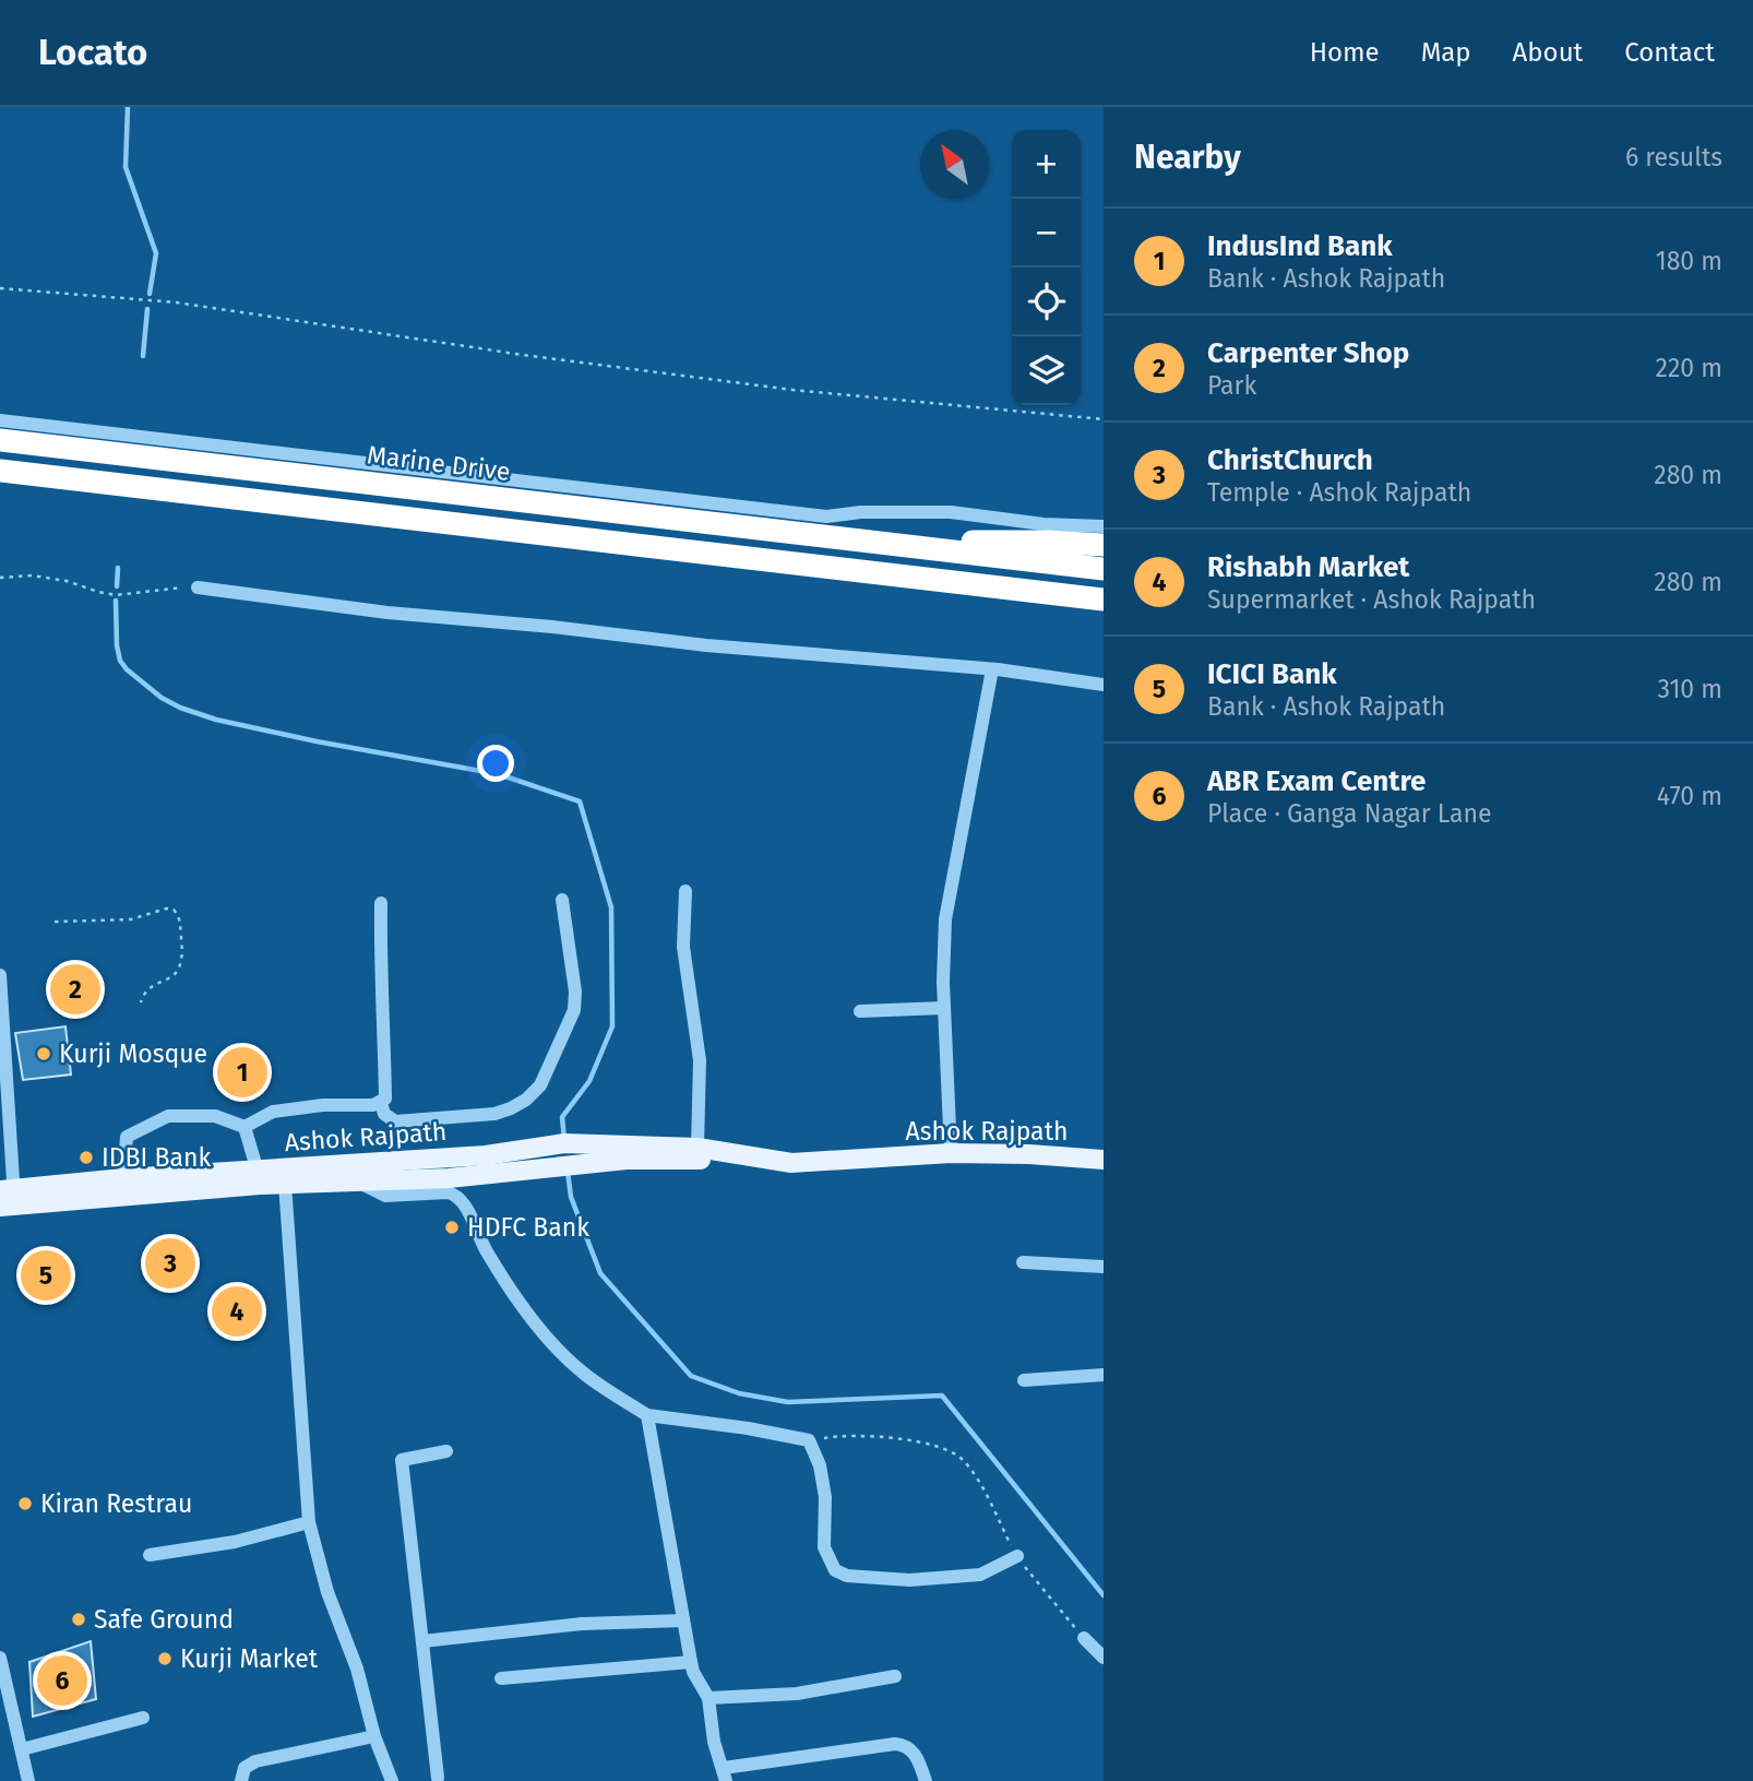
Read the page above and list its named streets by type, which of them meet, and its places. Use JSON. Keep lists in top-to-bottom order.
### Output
{
  "streets": {
    "highway": ["Marine Drive"],
    "main road": ["Ashok Rajpath"]
  },
  "places": [
    "Kurji Mosque",
    "IDBI Bank",
    "HDFC Bank",
    "Kiran Restrau",
    "Safe Ground",
    "Kurji Market"
  ],
  "north": "top left",
  "page": {
    "header": "Locato",
    "nav": [
      "Home",
      "Map",
      "About",
      "Contact"
    ],
    "heading": ["Nearby", "6 results"],
    "map_buttons": ["+", "−"],
    "list": [
      {
        "mark": "1",
        "name": "IndusInd Bank",
        "note": "Bank · Ashok Rajpath",
        "value": "180 m"
      },
      {
        "mark": "2",
        "name": "Carpenter Shop",
        "note": "Park",
        "value": "220 m"
      },
      {
        "mark": "3",
        "name": "ChristChurch",
        "note": "Temple · Ashok Rajpath",
        "value": "280 m"
      },
      {
        "mark": "4",
        "name": "Rishabh Market",
        "note": "Supermarket · Ashok Rajpath",
        "value": "280 m"
      },
      {
        "mark": "5",
        "name": "ICICI Bank",
        "note": "Bank · Ashok Rajpath",
        "value": "310 m"
      },
      {
        "mark": "6",
        "name": "ABR Exam Centre",
        "note": "Place · Ganga Nagar Lane",
        "value": "470 m"
      }
    ],
    "pins": [
      "2",
      "1",
      "3",
      "5",
      "4",
      "6"
    ]
  }
}
